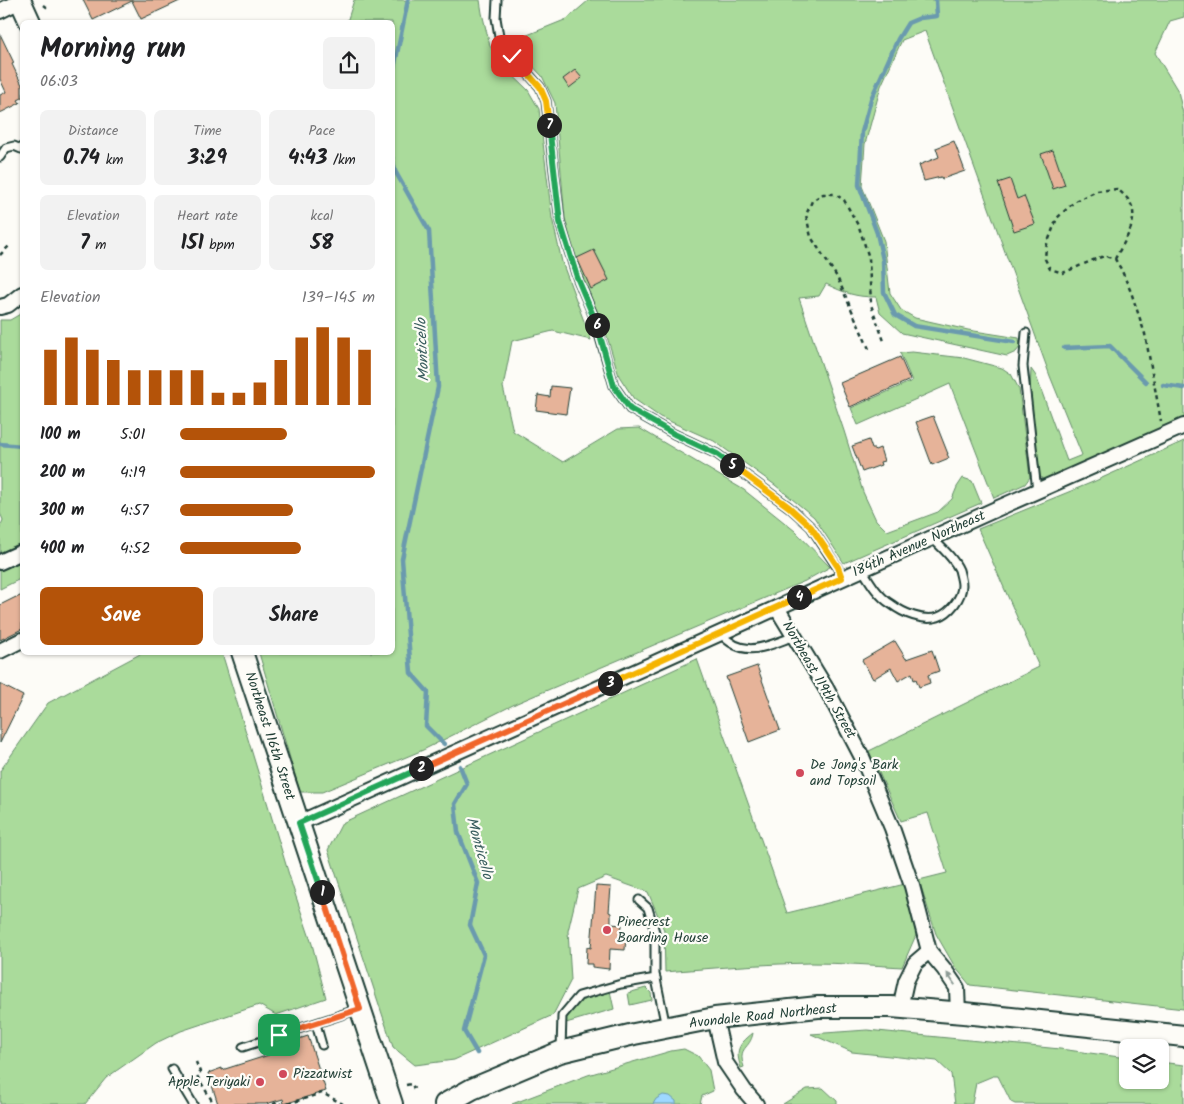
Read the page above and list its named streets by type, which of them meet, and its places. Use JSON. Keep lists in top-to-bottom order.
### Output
{
  "streets": {
    "main road": ["Northeast 116th Street", "Avondale Road Northeast"],
    "street": ["184th Avenue Northeast", "Northeast 119th Street"]
  },
  "crossings": [
    ["184th Avenue Northeast", "Northeast 119th Street"],
    ["184th Avenue Northeast", "Northeast 116th Street"],
    ["Northeast 119th Street", "Avondale Road Northeast"]
  ],
  "water": ["Monticello"],
  "places": [
    "De Jong's Bark and Topsoil",
    "Pinecrest Boarding House",
    "Pizzatwist",
    "Apple Teriyaki"
  ],
  "page": {
    "heading": ["Morning run", "06:03"],
    "stats": [
      ["Distance", "0.74 km"],
      ["Time", "3:29"],
      ["Pace", "4:43 /km"],
      ["Elevation", "7 m"],
      ["Heart rate", "151 bpm"],
      ["kcal", "58"]
    ],
    "pins": [
      "7",
      "6",
      "5",
      "4",
      "3",
      "2",
      "1"
    ],
    "chart": ["Elevation", "139–145 m"],
    "list": [
      {
        "name": "100 m",
        "note": "5:01"
      },
      {
        "name": "200 m",
        "note": "4:19"
      },
      {
        "name": "300 m",
        "note": "4:57"
      },
      {
        "name": "400 m",
        "note": "4:52"
      }
    ],
    "buttons": ["Save", "Share"]
  }
}
